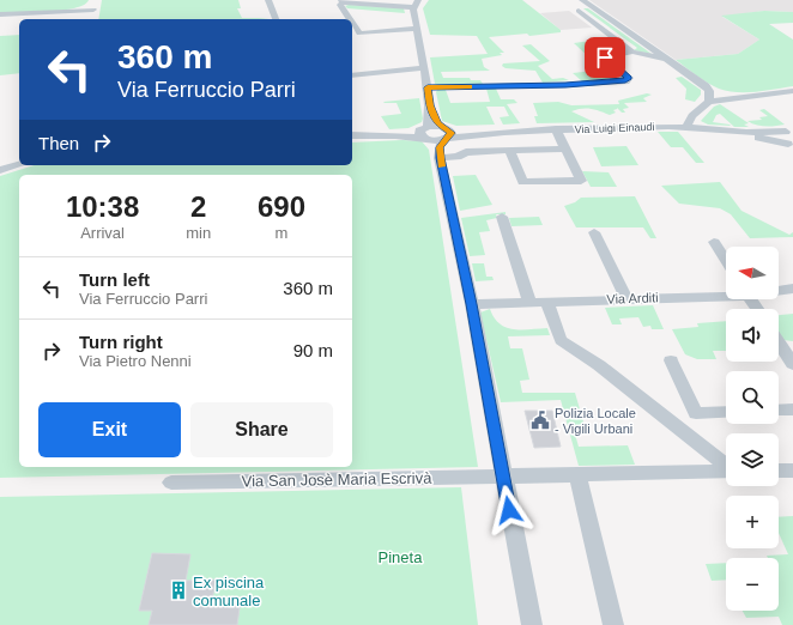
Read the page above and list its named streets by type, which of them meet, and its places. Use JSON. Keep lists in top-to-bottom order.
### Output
{
  "streets": {
    "street": ["Via Luigi Einaudi", "Via Arditi", "Via San Josè Maria Escrivà"]
  },
  "parks": ["Pineta"],
  "places": {
    "public building": ["Polizia Locale - Vigili Urbani"],
    "building": ["Ex piscina comunale"]
  },
  "north": "left",
  "page": {
    "turn": ["360 m", "Via Ferruccio Parri"],
    "then": "Then",
    "eta": [
      "10:38",
      "Arrival",
      "2",
      "min",
      "690",
      "m"
    ],
    "map_buttons": ["+", "−"],
    "list": [
      {
        "name": "Turn left",
        "note": "Via Ferruccio Parri",
        "value": "360 m"
      },
      {
        "name": "Turn right",
        "note": "Via Pietro Nenni",
        "value": "90 m"
      }
    ],
    "buttons": ["Exit", "Share"]
  }
}
